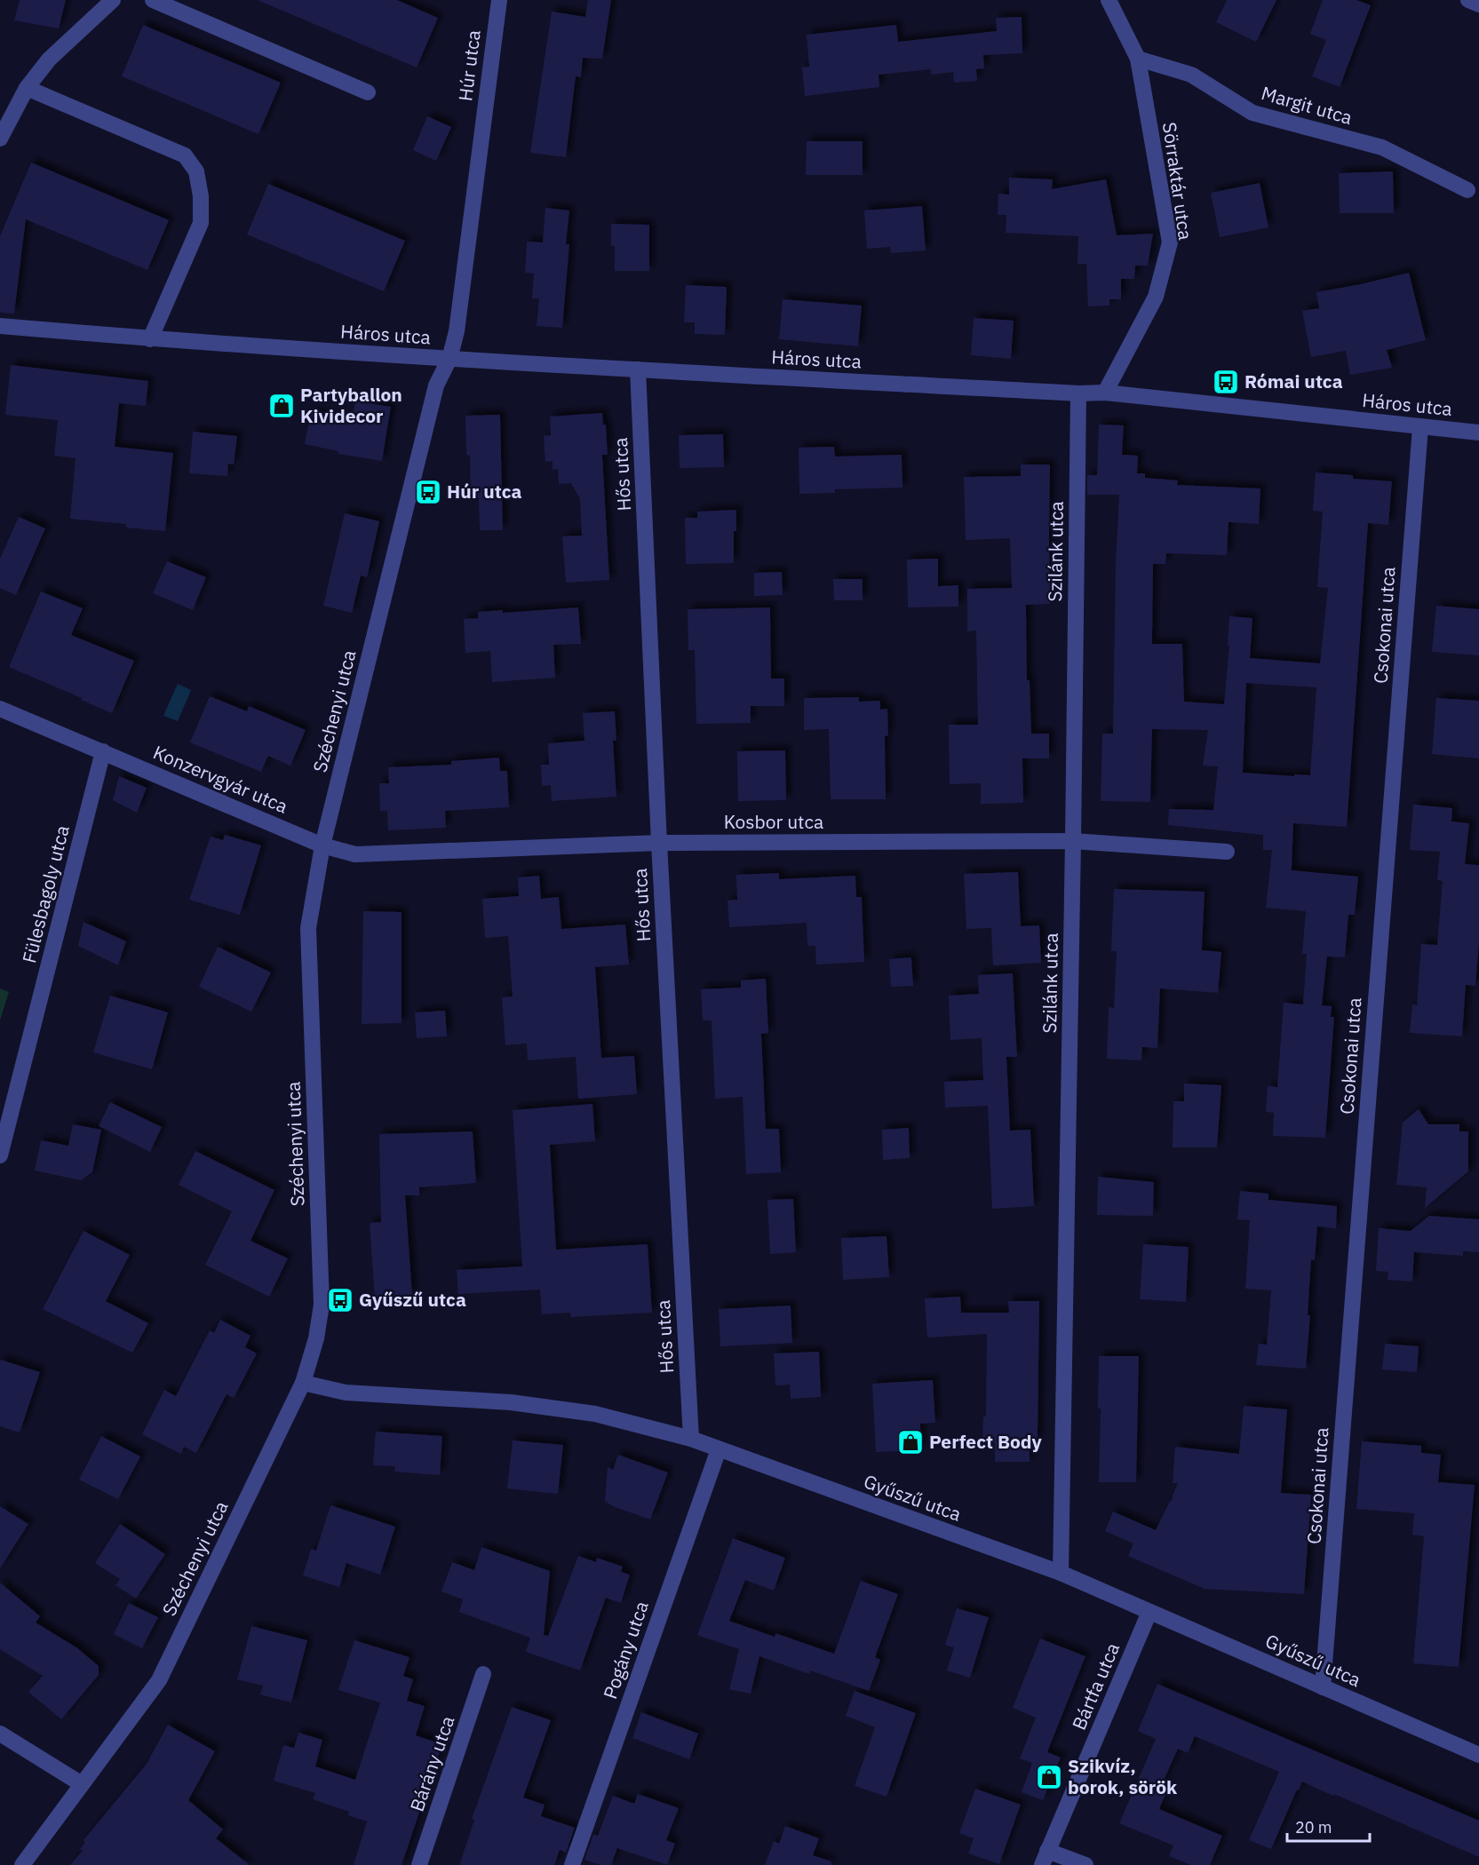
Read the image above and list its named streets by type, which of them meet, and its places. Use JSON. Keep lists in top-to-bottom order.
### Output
{
  "streets": {
    "street": [
      "Húr utca",
      "Margit utca",
      "Sörraktár utca",
      "Háros utca",
      "Hős utca",
      "Szilánk utca",
      "Csokonai utca",
      "Széchenyi utca",
      "Konzervgyár utca",
      "Kosbor utca",
      "Fülesbagoly utca",
      "Gyűszű utca",
      "Pogány utca",
      "Bártfa utca",
      "Bárány utca"
    ]
  },
  "crossings": [
    ["Húr utca", "Háros utca"],
    ["Húr utca", "Széchenyi utca"],
    ["Margit utca", "Sörraktár utca"],
    ["Sörraktár utca", "Háros utca"],
    ["Háros utca", "Hős utca"],
    ["Háros utca", "Szilánk utca"],
    ["Háros utca", "Csokonai utca"],
    ["Háros utca", "Széchenyi utca"],
    ["Hős utca", "Kosbor utca"],
    ["Hős utca", "Gyűszű utca"],
    ["Szilánk utca", "Kosbor utca"],
    ["Szilánk utca", "Gyűszű utca"],
    ["Csokonai utca", "Gyűszű utca"],
    ["Széchenyi utca", "Konzervgyár utca"],
    ["Széchenyi utca", "Kosbor utca"],
    ["Széchenyi utca", "Gyűszű utca"],
    ["Konzervgyár utca", "Kosbor utca"],
    ["Konzervgyár utca", "Fülesbagoly utca"],
    ["Gyűszű utca", "Pogány utca"],
    ["Gyűszű utca", "Bártfa utca"]
  ],
  "places": {
    "bus stop": ["Római utca", "Húr utca", "Gyűszű utca"],
    "shop": ["Partyballon Kividecor", "Perfect Body", "Szikvíz, borok, sörök"]
  },
  "scale_bar": "20 m"
}
